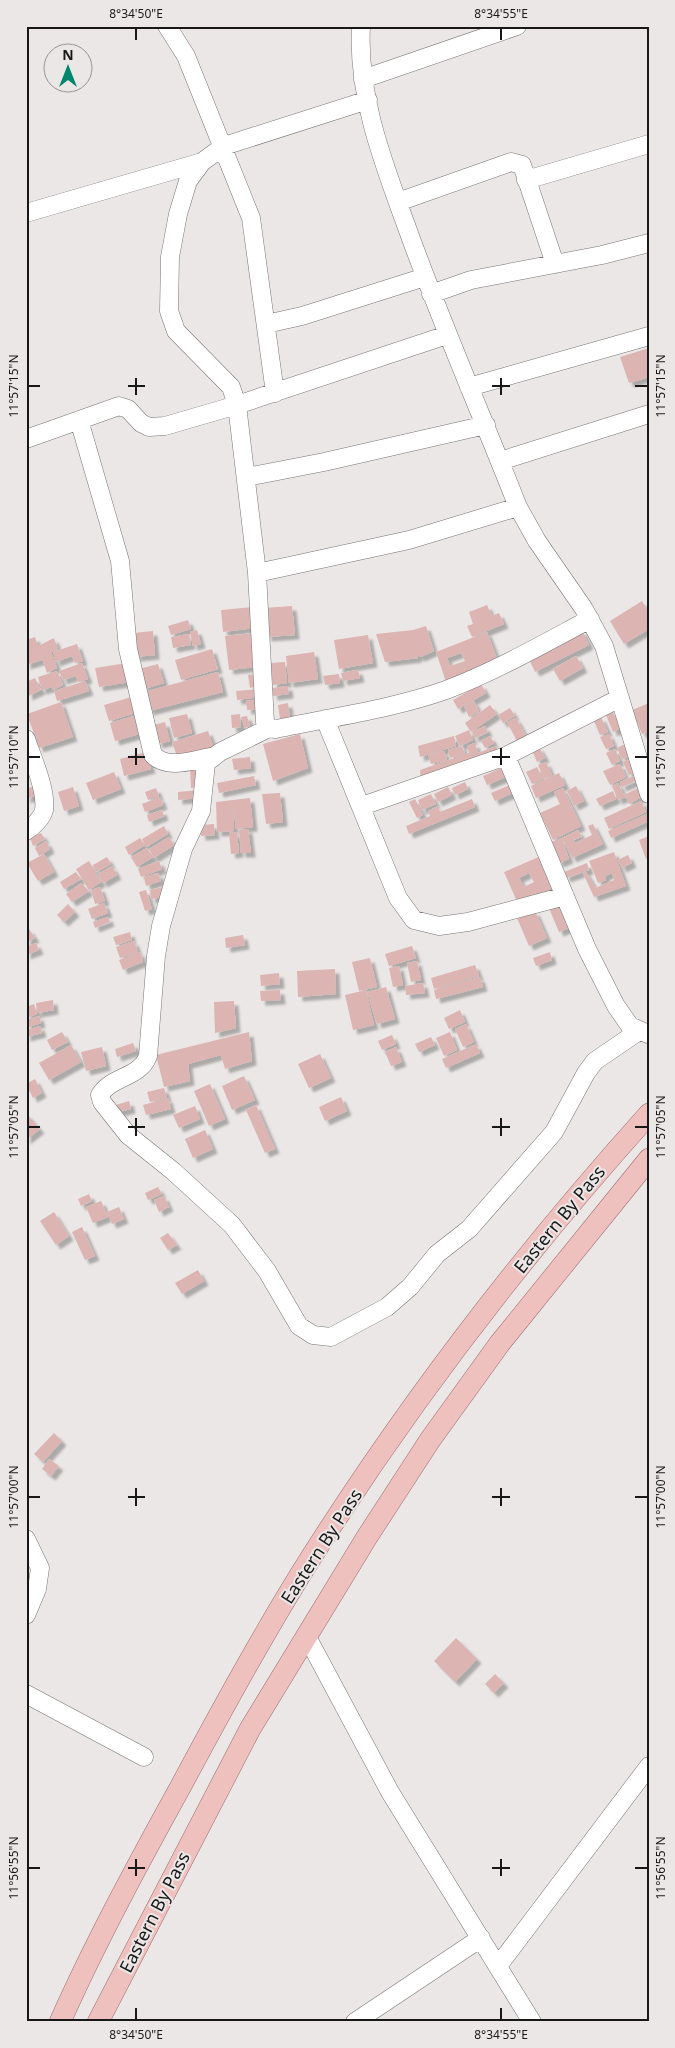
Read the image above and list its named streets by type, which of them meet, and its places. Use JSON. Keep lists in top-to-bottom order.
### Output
{
  "streets": {
    "main road": ["Eastern By Pass"]
  },
  "north": "top",
  "coordinates": [
    "8°34'50\"E",
    "8°34'55\"E",
    "11°57'15\"N",
    "11°57'10\"N",
    "11°57'05\"N",
    "11°57'00\"N",
    "11°56'55\"N"
  ]
}
